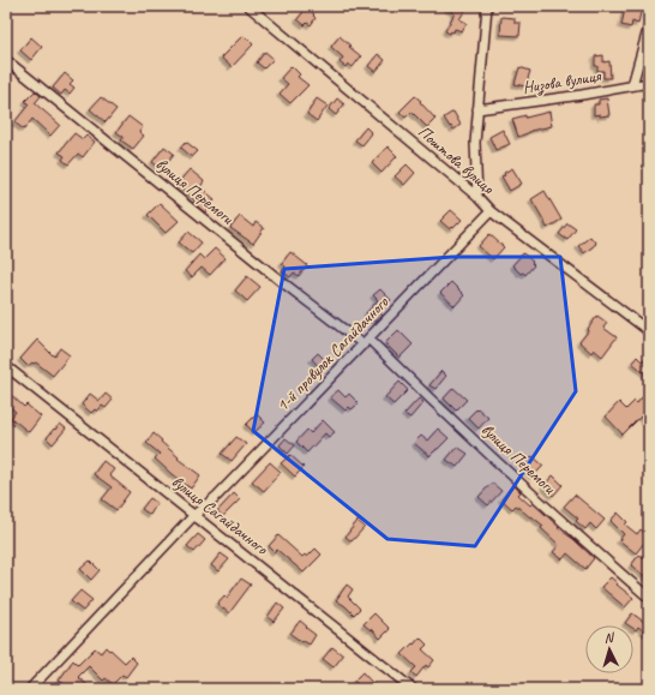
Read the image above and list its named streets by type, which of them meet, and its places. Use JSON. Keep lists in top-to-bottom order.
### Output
{
  "streets": {
    "street": [
      "Низова вулиця",
      "Поштова вулиця",
      "вулиця Перемоги",
      "1-й провулок Сагайдачного",
      "вулиця Сагайдачного"
    ]
  },
  "crossings": [
    ["Поштова вулиця", "1-й провулок Сагайдачного"],
    ["вулиця Перемоги", "1-й провулок Сагайдачного"],
    ["1-й провулок Сагайдачного", "вулиця Сагайдачного"]
  ],
  "north": "top"
}
